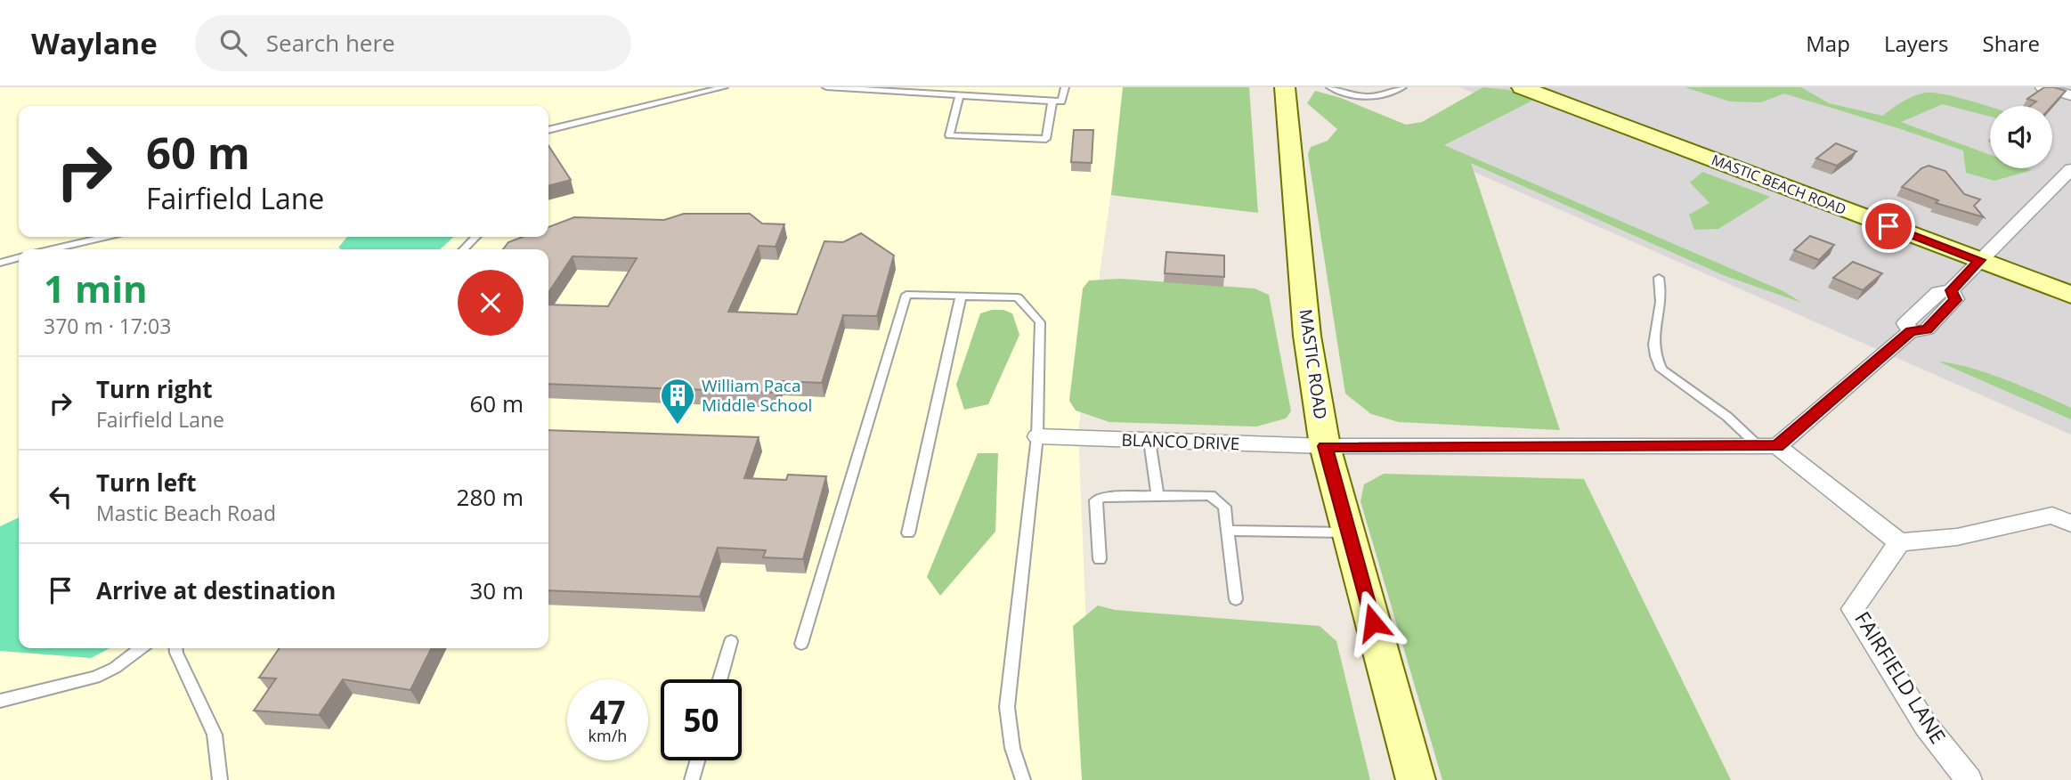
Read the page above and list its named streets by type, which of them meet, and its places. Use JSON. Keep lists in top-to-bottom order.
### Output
{
  "streets": {
    "main road": ["MASTIC BEACH ROAD", "MASTIC ROAD"],
    "street": ["BLANCO DRIVE", "FAIRFIELD LANE"]
  },
  "crossings": [
    ["MASTIC ROAD", "BLANCO DRIVE"]
  ],
  "places": {
    "building": ["William Paca Middle School"]
  },
  "page": {
    "header": "Waylane",
    "search": "Search here",
    "nav": ["Map", "Layers", "Share"],
    "turn": ["60 m", "Fairfield Lane"],
    "heading": ["1 min", "370 m · 17:03"],
    "list": [
      {
        "name": "Turn right",
        "note": "Fairfield Lane",
        "value": "60 m"
      },
      {
        "name": "Turn left",
        "note": "Mastic Beach Road",
        "value": "280 m"
      },
      {
        "name": "Arrive at destination",
        "value": "30 m"
      }
    ],
    "speed": "47 km/h",
    "limit": "50"
  }
}
